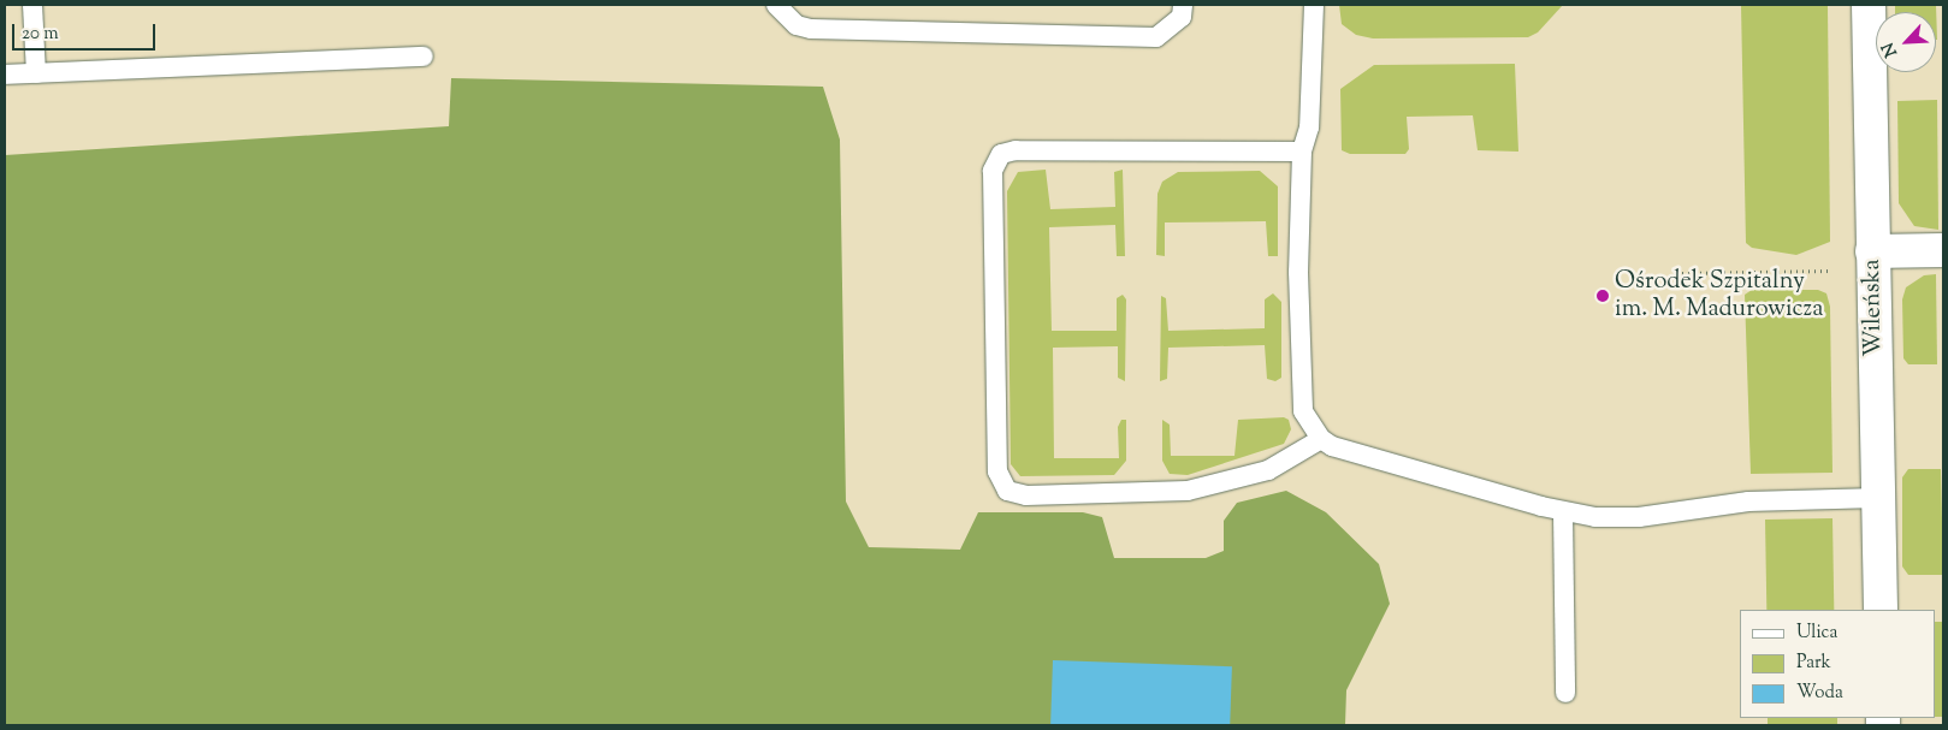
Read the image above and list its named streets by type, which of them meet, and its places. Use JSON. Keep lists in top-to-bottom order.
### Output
{
  "streets": {
    "street": ["Wileńska"]
  },
  "places": ["Ośrodek Szpitalny im. M. Madurowicza"],
  "legend": ["Ulica", "Park", "Woda"],
  "scale_bar": "20 m",
  "north": "bottom left"
}
